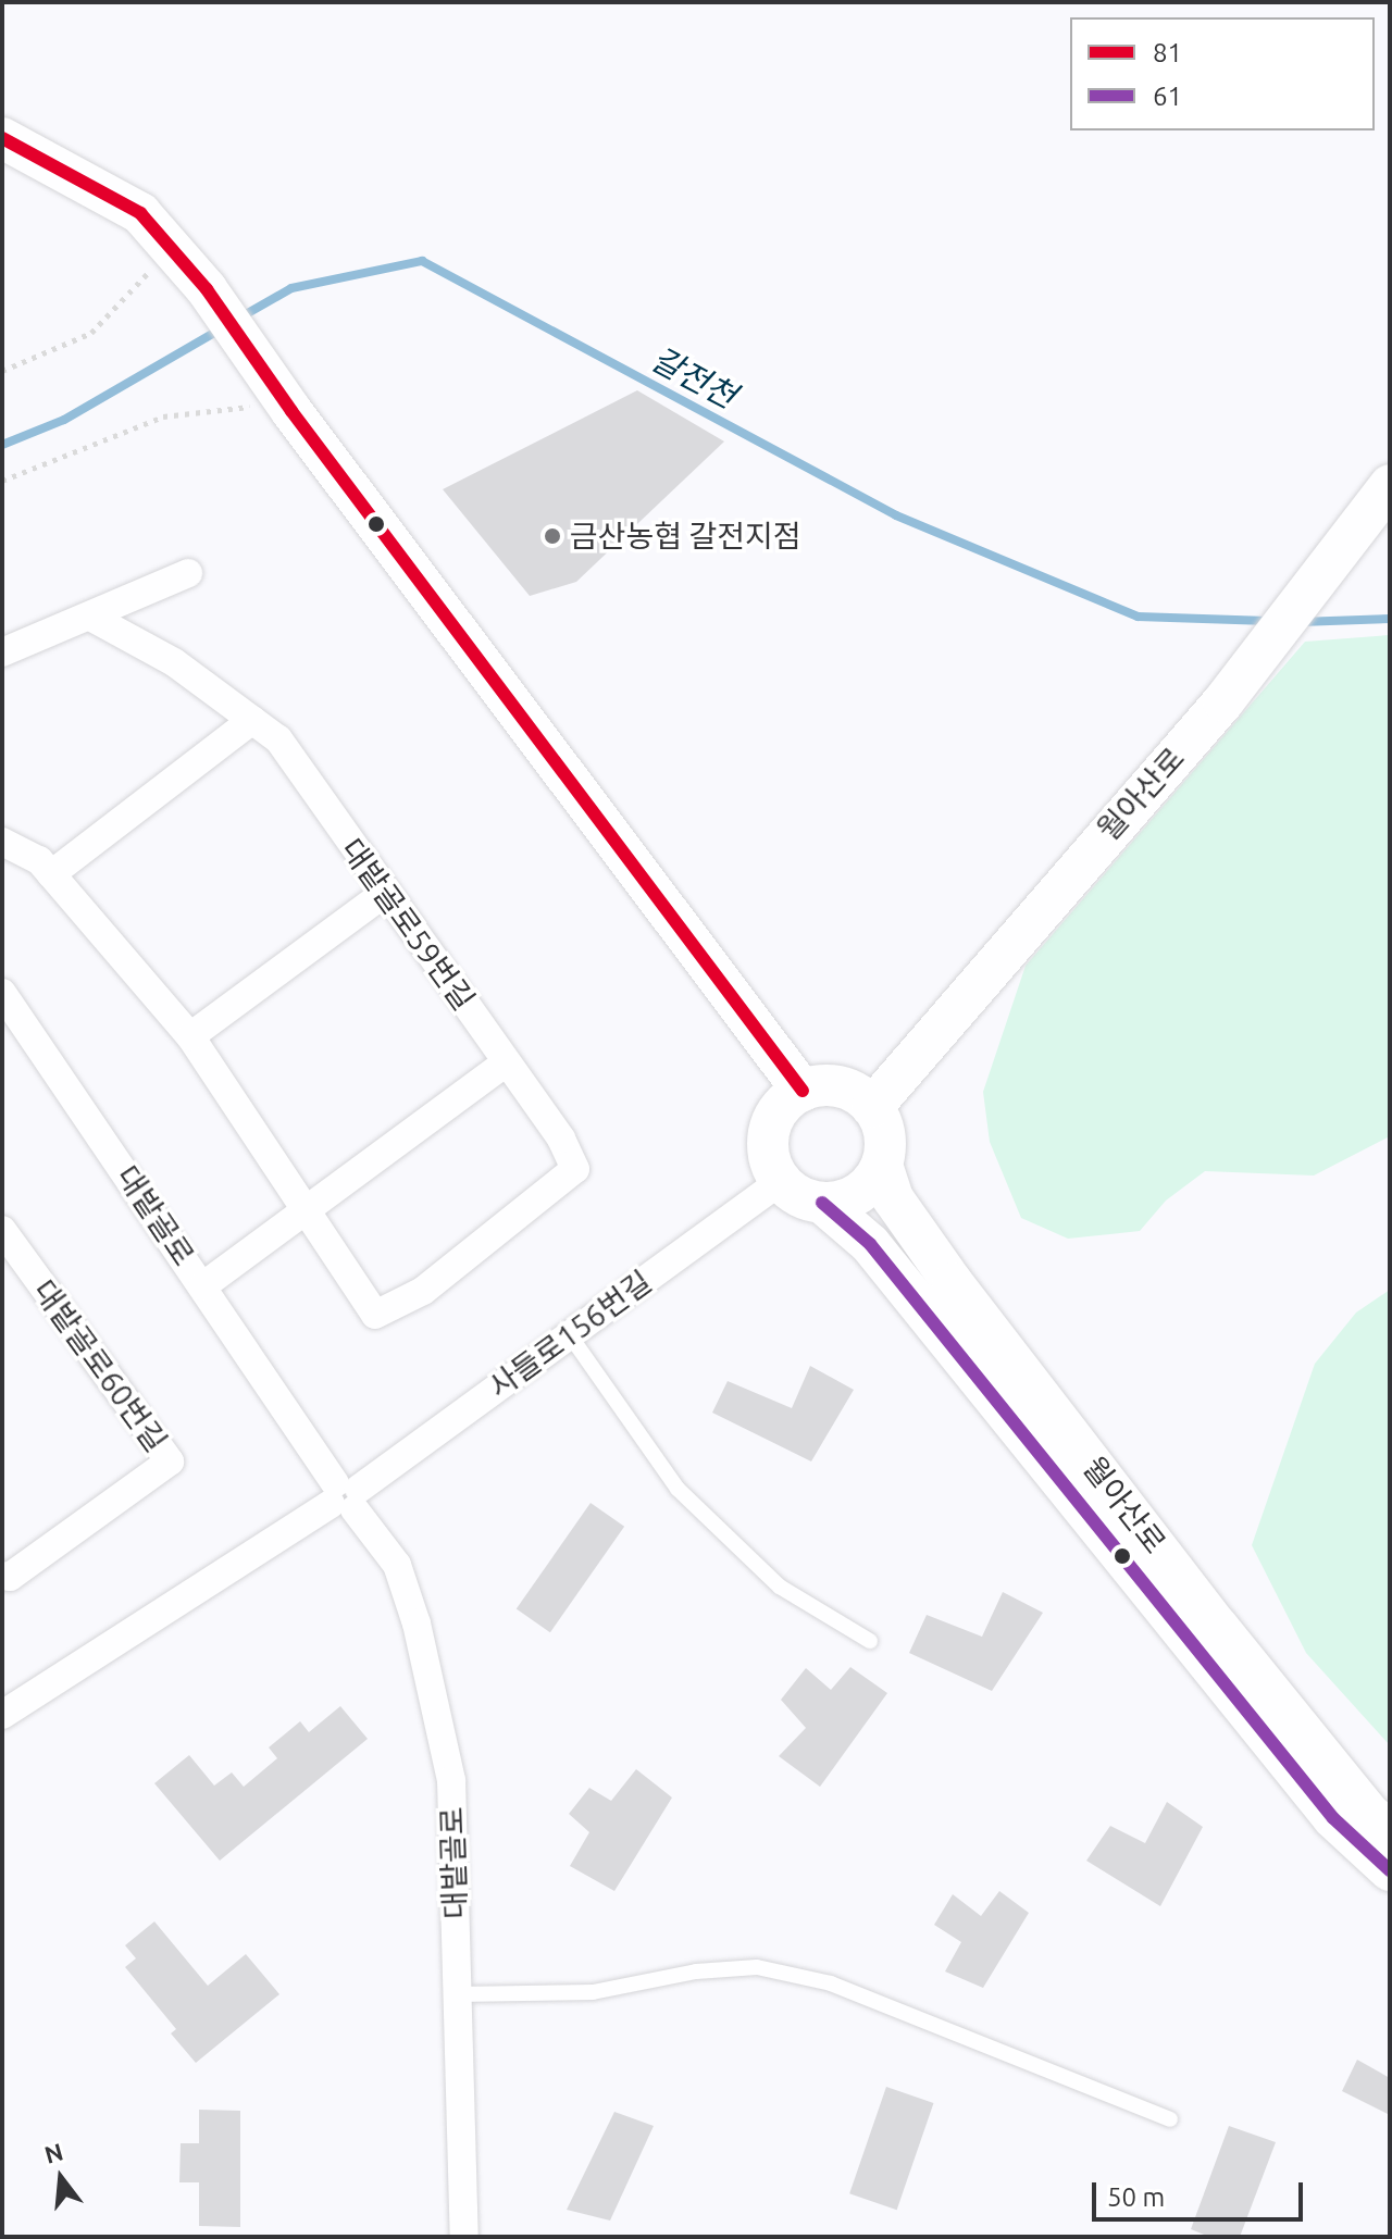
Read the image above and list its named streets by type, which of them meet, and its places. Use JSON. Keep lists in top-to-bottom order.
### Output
{
  "streets": {
    "main road": ["월아산로"],
    "street": [
      "대밭골로59번길",
      "대밭골로",
      "사들로156번길",
      "대밭골로60번길"
    ]
  },
  "crossings": [
    ["월아산로", "사들로156번길"],
    ["대밭골로", "사들로156번길"]
  ],
  "water": ["갈전천"],
  "places": ["금산농협 갈전지점"],
  "lines": ["transit line 81", "transit line 61"],
  "legend": ["81", "61"],
  "scale_bar": "50 m",
  "north": "top"
}
